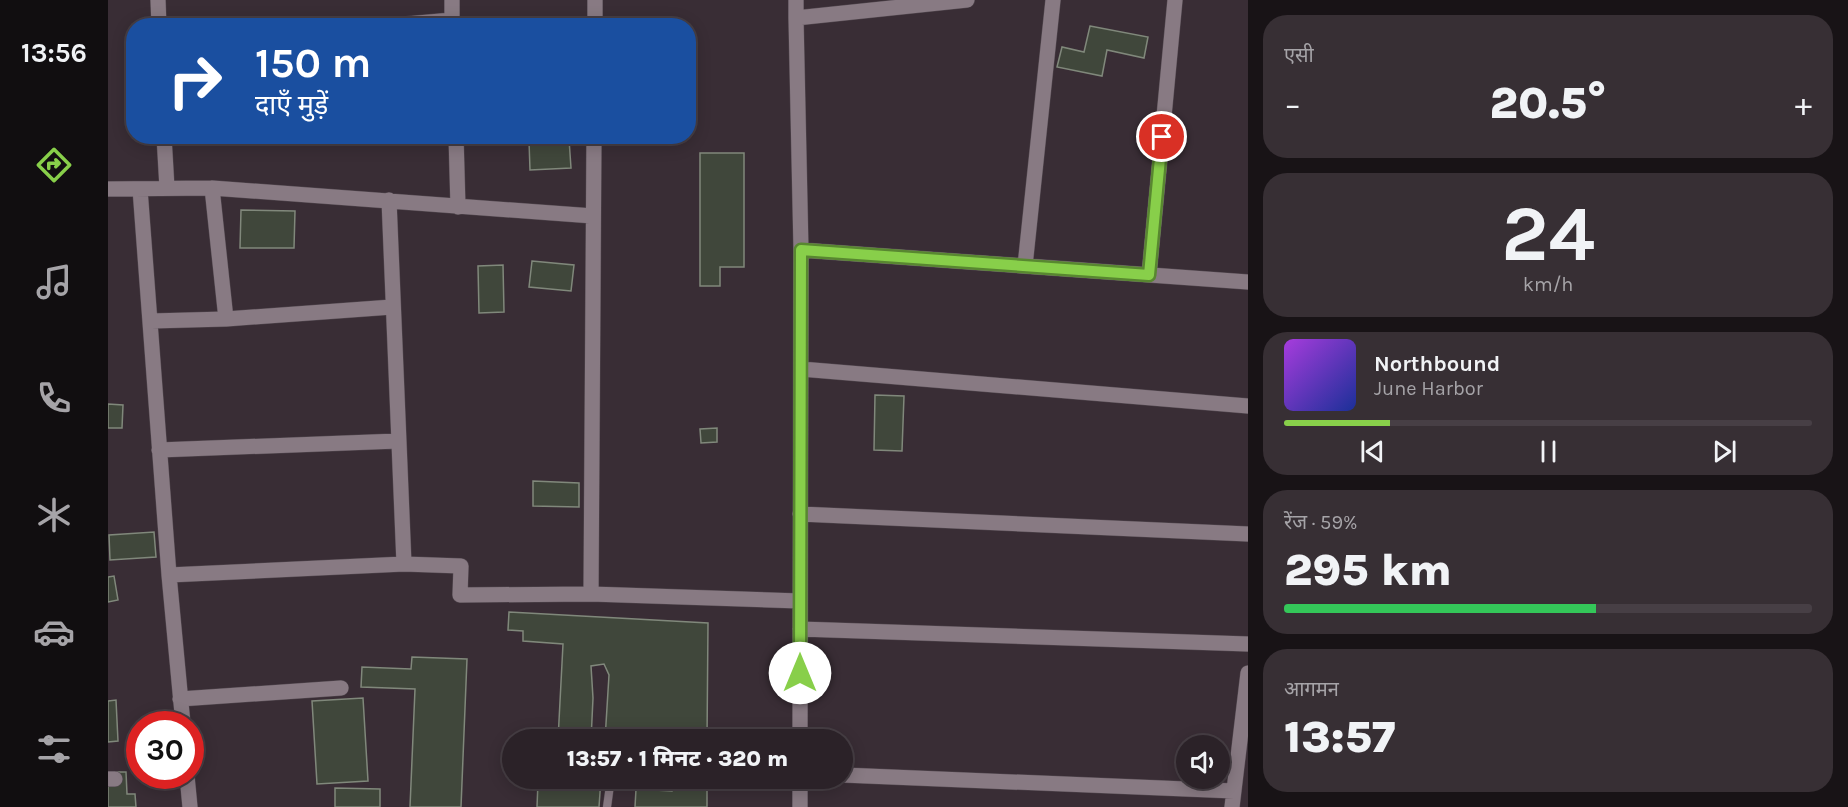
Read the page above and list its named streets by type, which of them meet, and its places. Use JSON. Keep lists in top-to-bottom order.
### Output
{
  "page": {
    "tabs": "13:56",
    "tile": [
      "एसी",
      ["24", "km/h"],
      ["रेंज · 59%", "295 km"],
      ["आगमन", "13:57"]
    ],
    "turn": ["150 m", "दाएँ मुड़ें"],
    "heat": ["−", "20.5°", "+"],
    "song": ["Northbound", "June Harbor"],
    "limit": "30",
    "trip": "13:57 · 1 मिनट · 320 m"
  }
}
